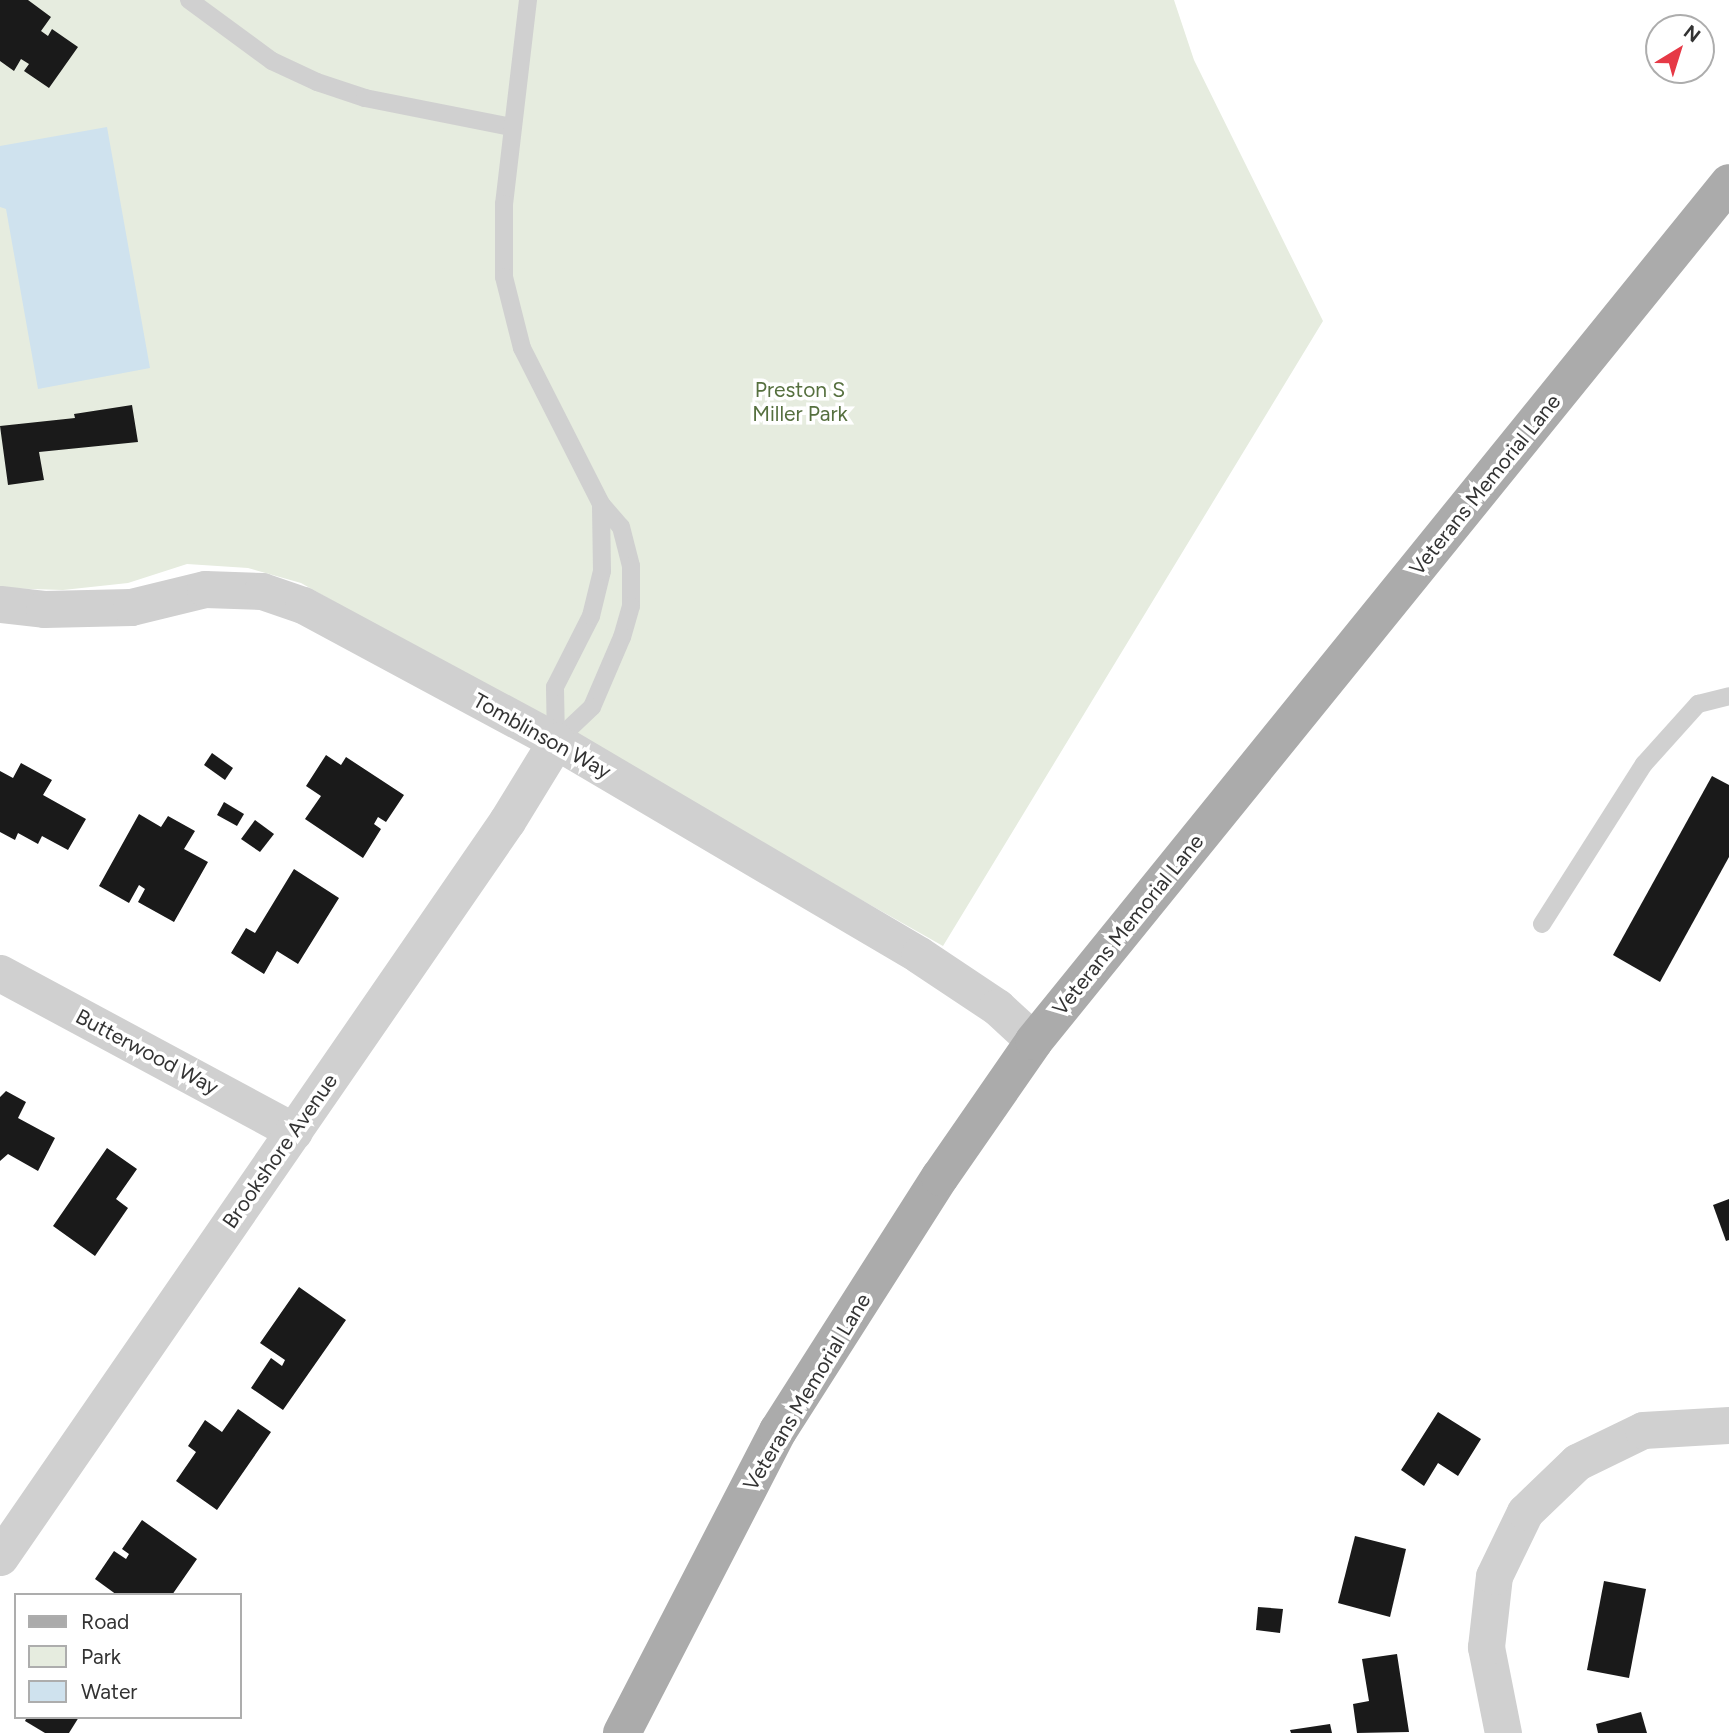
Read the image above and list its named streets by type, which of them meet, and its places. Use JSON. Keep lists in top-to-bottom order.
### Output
{
  "streets": {
    "main road": ["Veterans Memorial Lane"],
    "street": ["Tomblinson Way", "Butterwood Way", "Brookshore Avenue"]
  },
  "crossings": [
    ["Veterans Memorial Lane", "Tomblinson Way"],
    ["Tomblinson Way", "Brookshore Avenue"],
    ["Butterwood Way", "Brookshore Avenue"]
  ],
  "parks": ["Preston S Miller Park"],
  "legend": ["Road", "Park", "Water"],
  "north": "top right"
}
